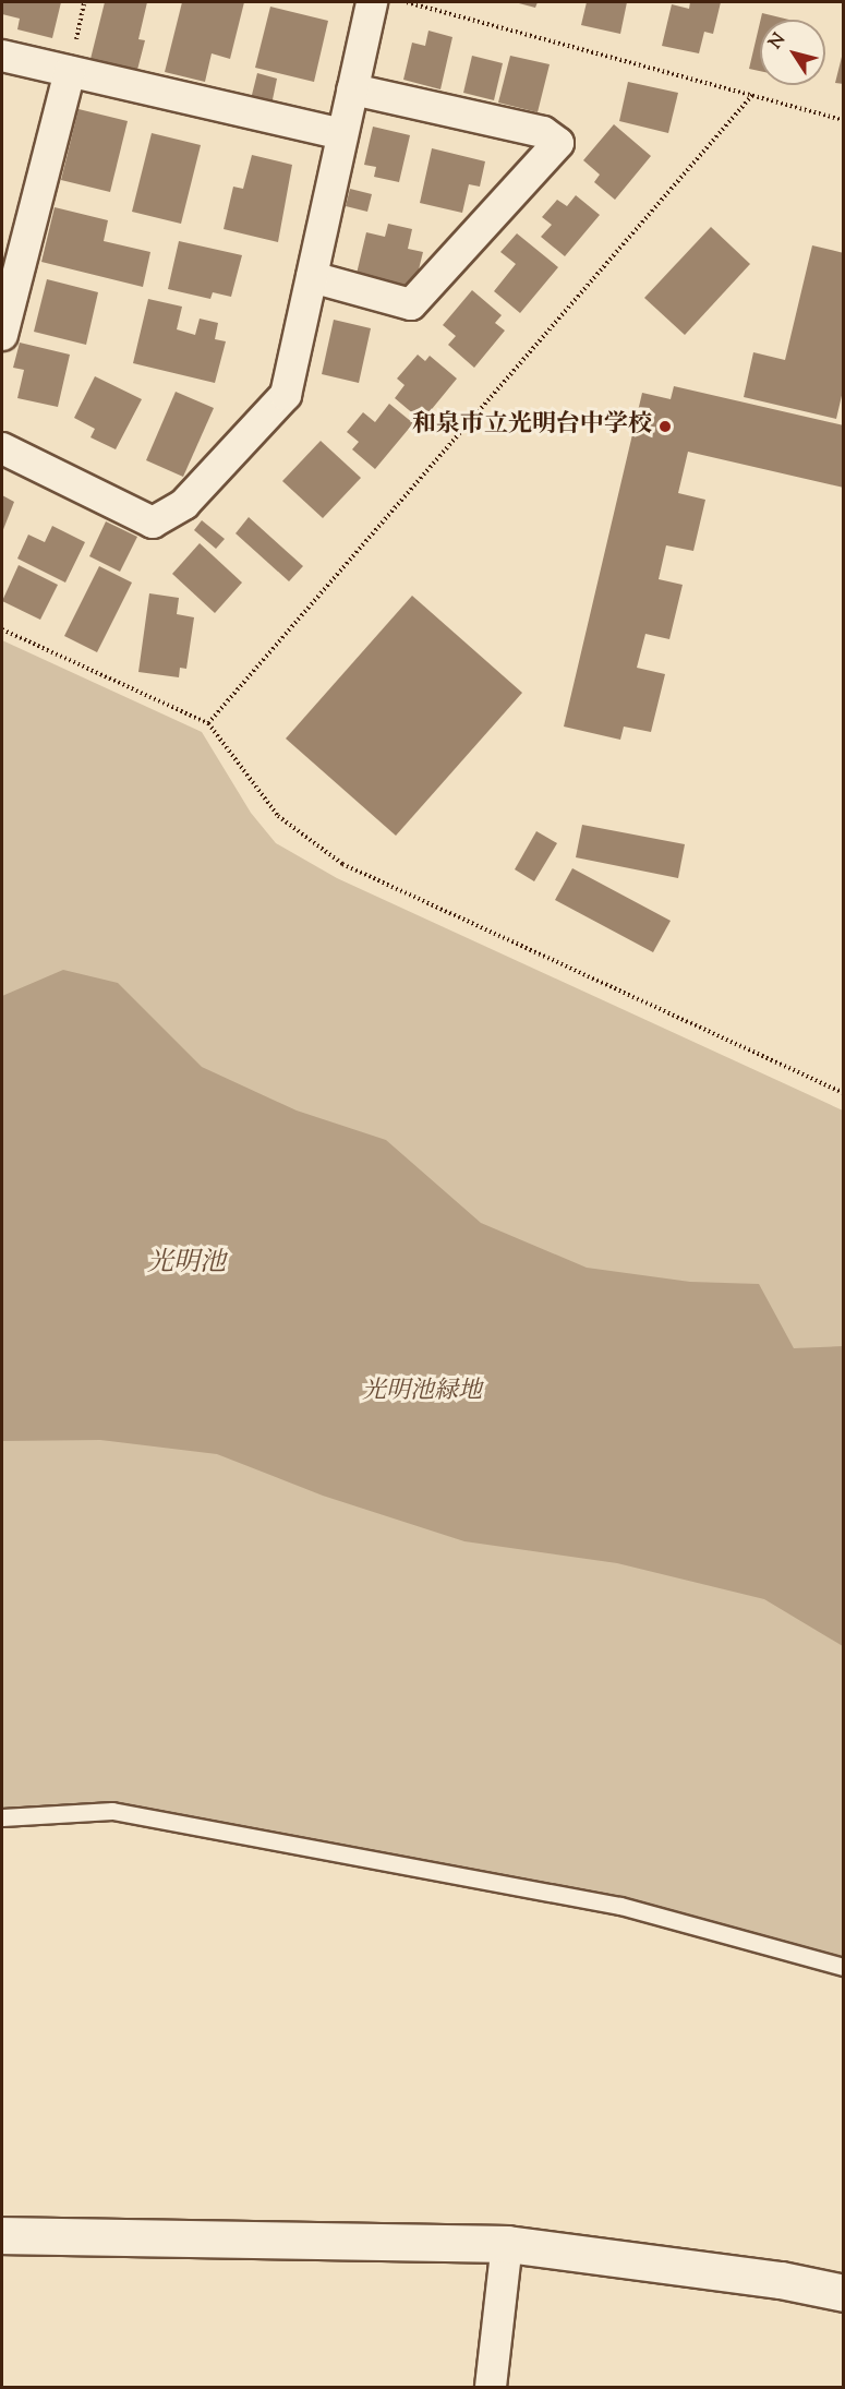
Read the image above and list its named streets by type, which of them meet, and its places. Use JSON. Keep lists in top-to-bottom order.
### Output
{
  "water": ["光明池"],
  "parks": ["光明池緑地"],
  "places": ["和泉市立光明台中学校"],
  "north": "top left"
}
